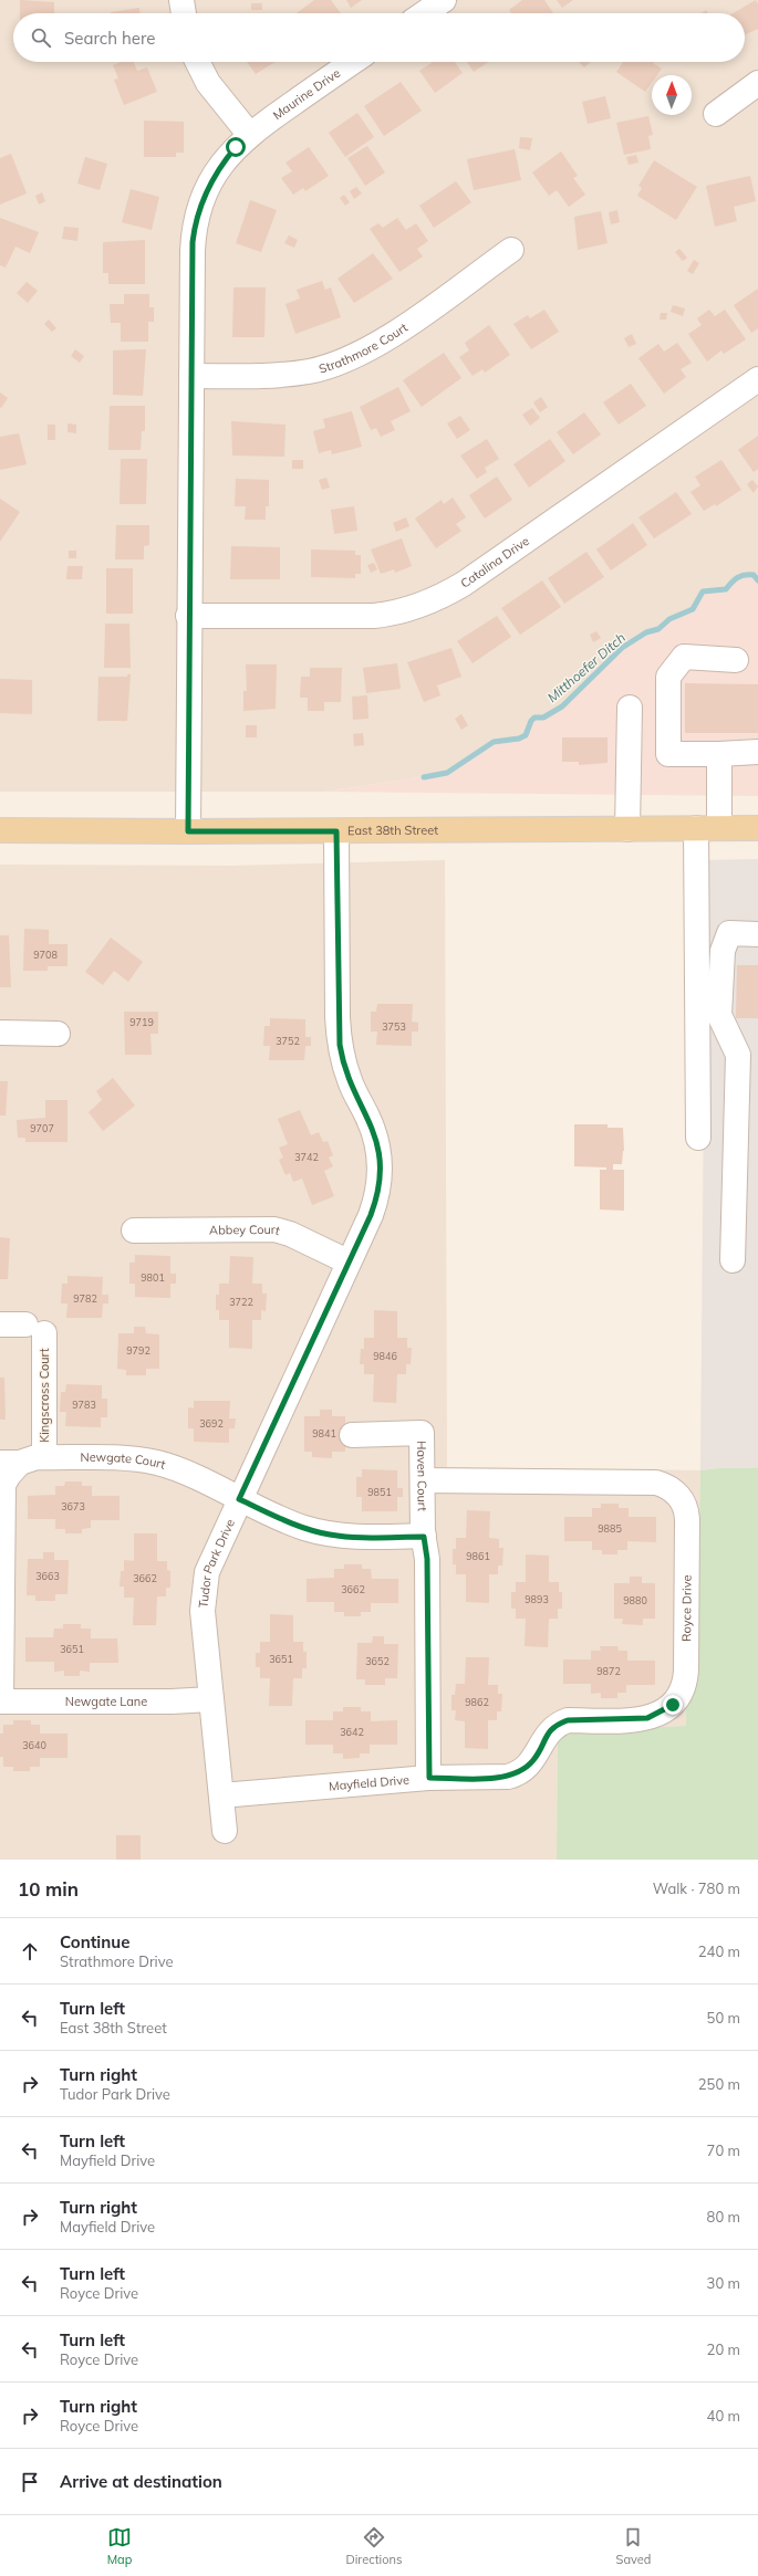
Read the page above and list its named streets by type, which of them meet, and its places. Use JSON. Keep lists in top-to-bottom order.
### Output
{
  "streets": {
    "main road": ["East 38th Street"],
    "street": [
      "Maurine Drive",
      "Strathmore Court",
      "Catalina Drive",
      "Abbey Court",
      "Kingscross Court",
      "Newgate Court",
      "Haven Court",
      "Tudor Park Drive",
      "Royce Drive",
      "Newgate Lane",
      "Mayfield Drive"
    ]
  },
  "crossings": [
    ["Maurine Drive", "Strathmore Court"],
    ["Maurine Drive", "Catalina Drive"],
    ["Maurine Drive", "East 38th Street"],
    ["East 38th Street", "Tudor Park Drive"],
    ["Abbey Court", "Tudor Park Drive"],
    ["Kingscross Court", "Newgate Court"],
    ["Newgate Court", "Tudor Park Drive"],
    ["Haven Court", "Royce Drive"],
    ["Tudor Park Drive", "Newgate Lane"],
    ["Tudor Park Drive", "Mayfield Drive"],
    ["Royce Drive", "Mayfield Drive"]
  ],
  "water": ["Mitthoefer Ditch"],
  "house_numbers": [
    "9708",
    "9719",
    "3753",
    "3752",
    "9707",
    "3742",
    "9801",
    "9782",
    "3722",
    "9792",
    "9846",
    "9783",
    "3692",
    "9841",
    "9851",
    "3673",
    "9885",
    "9861",
    "3663",
    "3662",
    "3662",
    "9893",
    "9880",
    "3651",
    "3651",
    "3652",
    "9872",
    "9862",
    "3642",
    "3640"
  ],
  "north": "top",
  "page": {
    "search": "Search here",
    "heading": ["10 min", "Walk · 780 m"],
    "list": [
      ["Continue", "Strathmore Drive", "240 m"],
      ["Turn left", "East 38th Street", "50 m"],
      ["Turn right", "Tudor Park Drive", "250 m"],
      ["Turn left", "Mayfield Drive", "70 m"],
      ["Turn right", "Mayfield Drive", "80 m"],
      ["Turn left", "Royce Drive", "30 m"],
      ["Turn left", "Royce Drive", "20 m"],
      ["Turn right", "Royce Drive", "40 m"],
      "Arrive at destination"
    ],
    "nav": ["Map", "Directions", "Saved"]
  }
}
